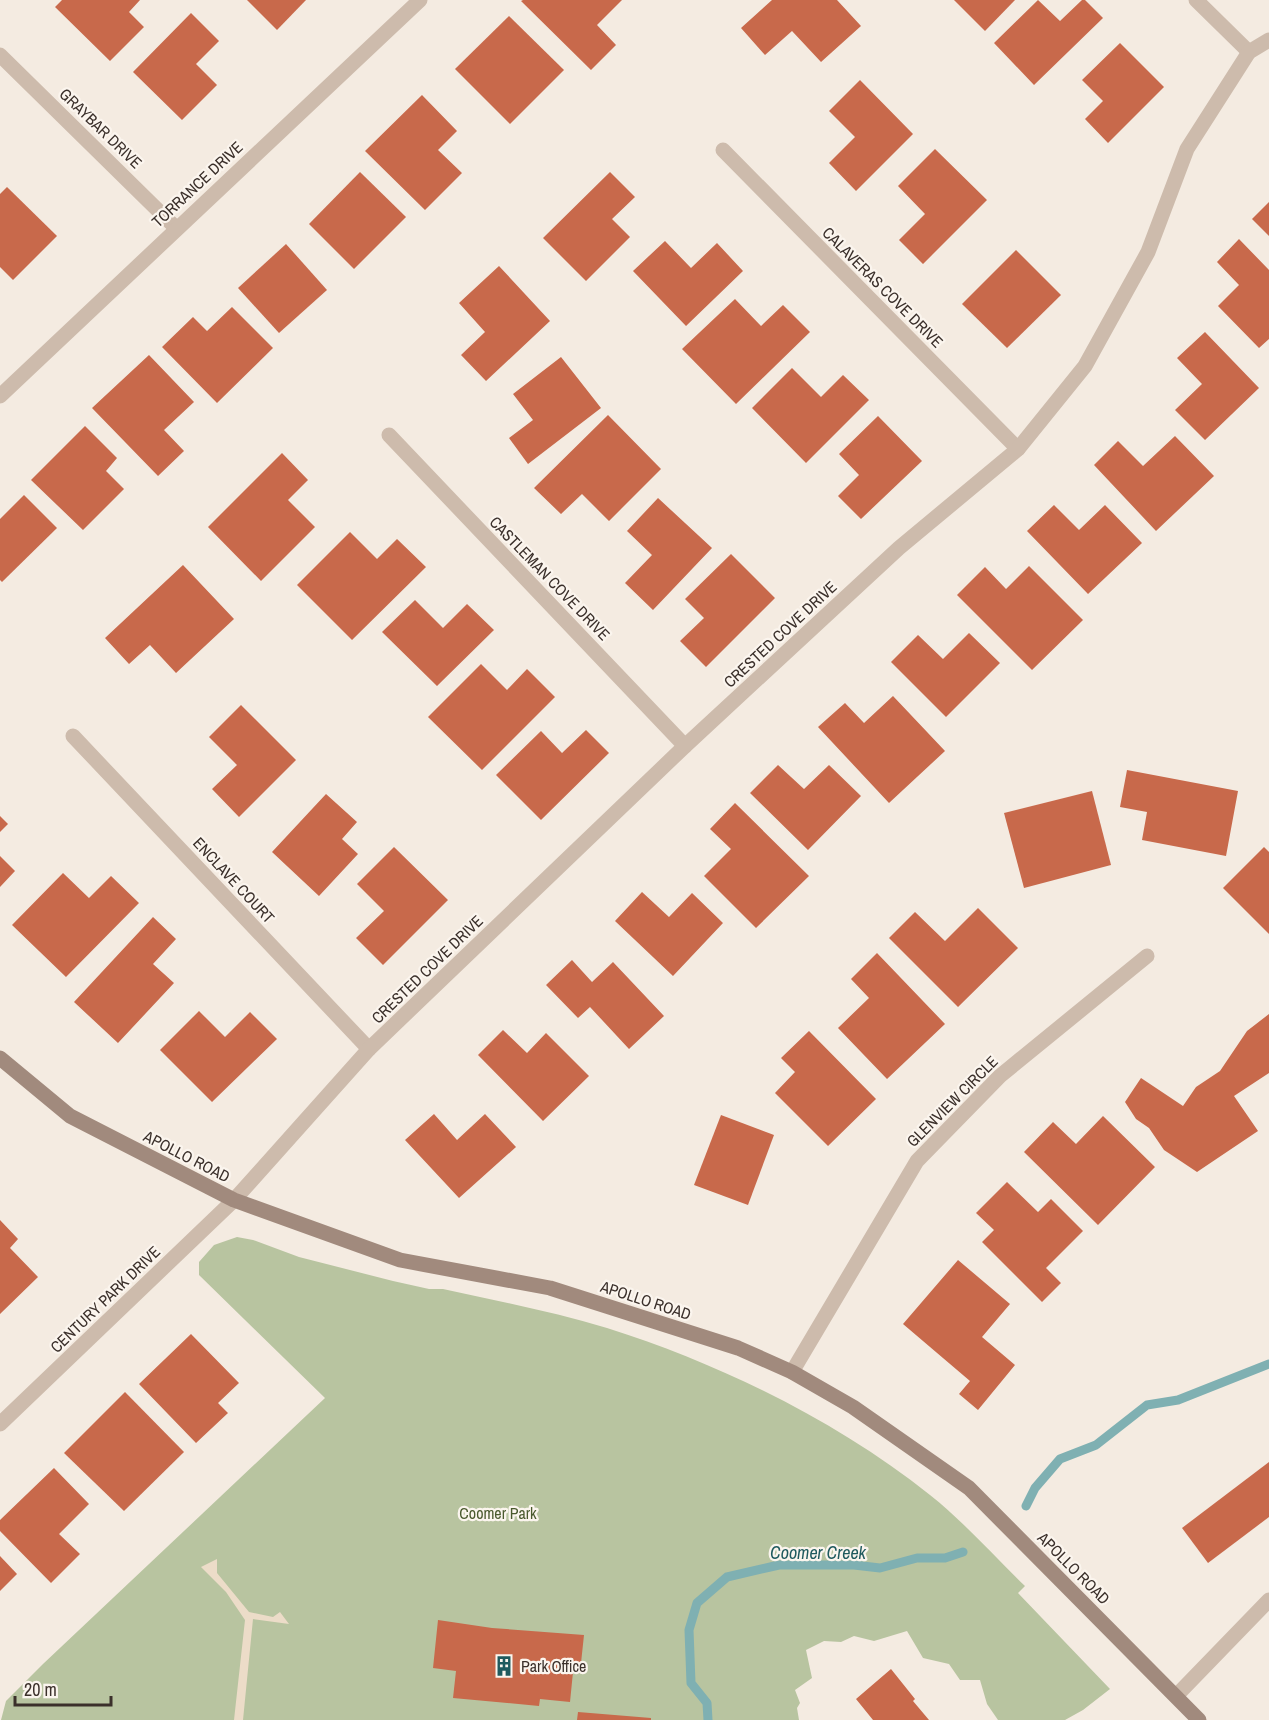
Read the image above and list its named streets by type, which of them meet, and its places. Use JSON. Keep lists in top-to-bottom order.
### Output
{
  "streets": {
    "street": [
      "GRAYBAR DRIVE",
      "TORRANCE DRIVE",
      "CALAVERAS COVE DRIVE",
      "CASTLEMAN COVE DRIVE",
      "CRESTED COVE DRIVE",
      "ENCLAVE COURT",
      "GLENVIEW CIRCLE",
      "APOLLO ROAD",
      "CENTURY PARK DRIVE"
    ]
  },
  "crossings": [
    ["GRAYBAR DRIVE", "TORRANCE DRIVE"],
    ["CALAVERAS COVE DRIVE", "CRESTED COVE DRIVE"],
    ["CASTLEMAN COVE DRIVE", "CRESTED COVE DRIVE"],
    ["CRESTED COVE DRIVE", "ENCLAVE COURT"],
    ["CRESTED COVE DRIVE", "APOLLO ROAD"],
    ["CRESTED COVE DRIVE", "CENTURY PARK DRIVE"],
    ["GLENVIEW CIRCLE", "APOLLO ROAD"],
    ["APOLLO ROAD", "CENTURY PARK DRIVE"]
  ],
  "water": ["Coomer Creek"],
  "parks": ["Coomer Park"],
  "places": {
    "building": ["Park Office"]
  },
  "scale_bar": "20 m"
}
